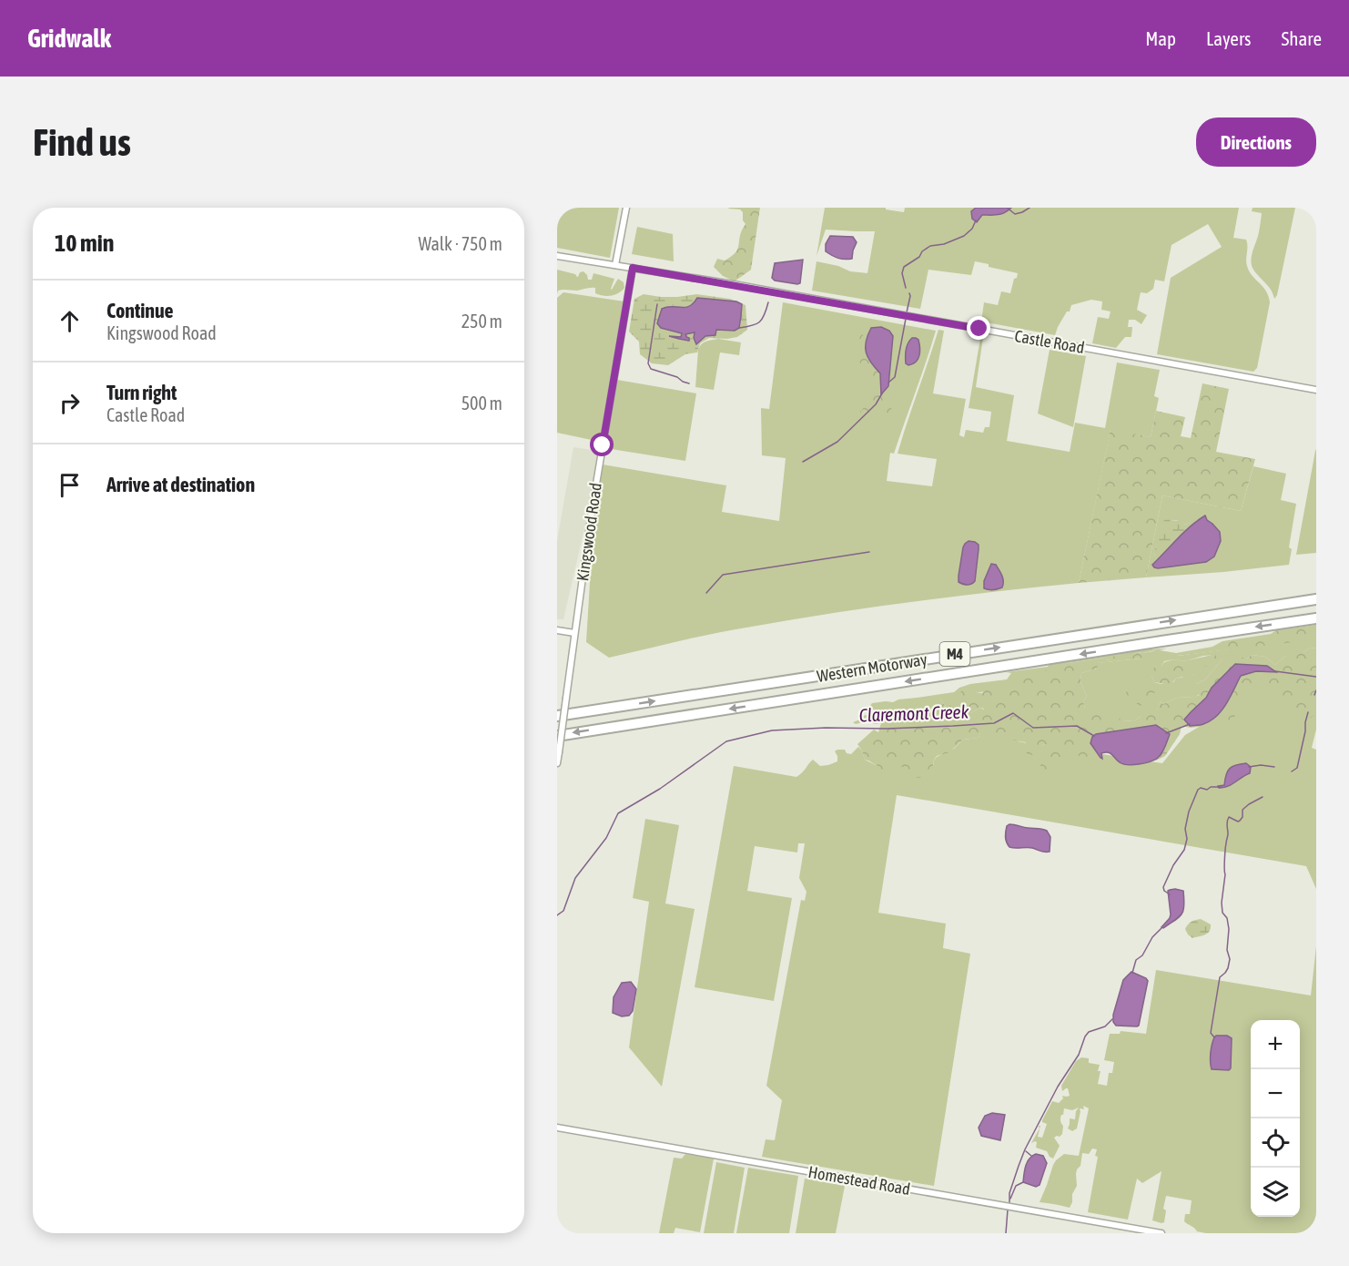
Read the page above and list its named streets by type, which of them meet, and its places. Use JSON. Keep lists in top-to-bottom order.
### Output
{
  "streets": {
    "highway": ["M4", "Western Motorway"],
    "street": ["Castle Road", "Kingswood Road", "Homestead Road"]
  },
  "crossings": [
    ["Castle Road", "Kingswood Road"]
  ],
  "water": ["Claremont Creek"],
  "page": {
    "header": "Gridwalk",
    "nav": ["Map", "Layers", "Share"],
    "buttons": "Directions",
    "title": "Find us",
    "heading": ["10 min", "Walk · 750 m"],
    "list": [
      ["Continue", "Kingswood Road", "250 m"],
      ["Turn right", "Castle Road", "500 m"],
      "Arrive at destination"
    ],
    "map_buttons": ["+", "−"]
  }
}
